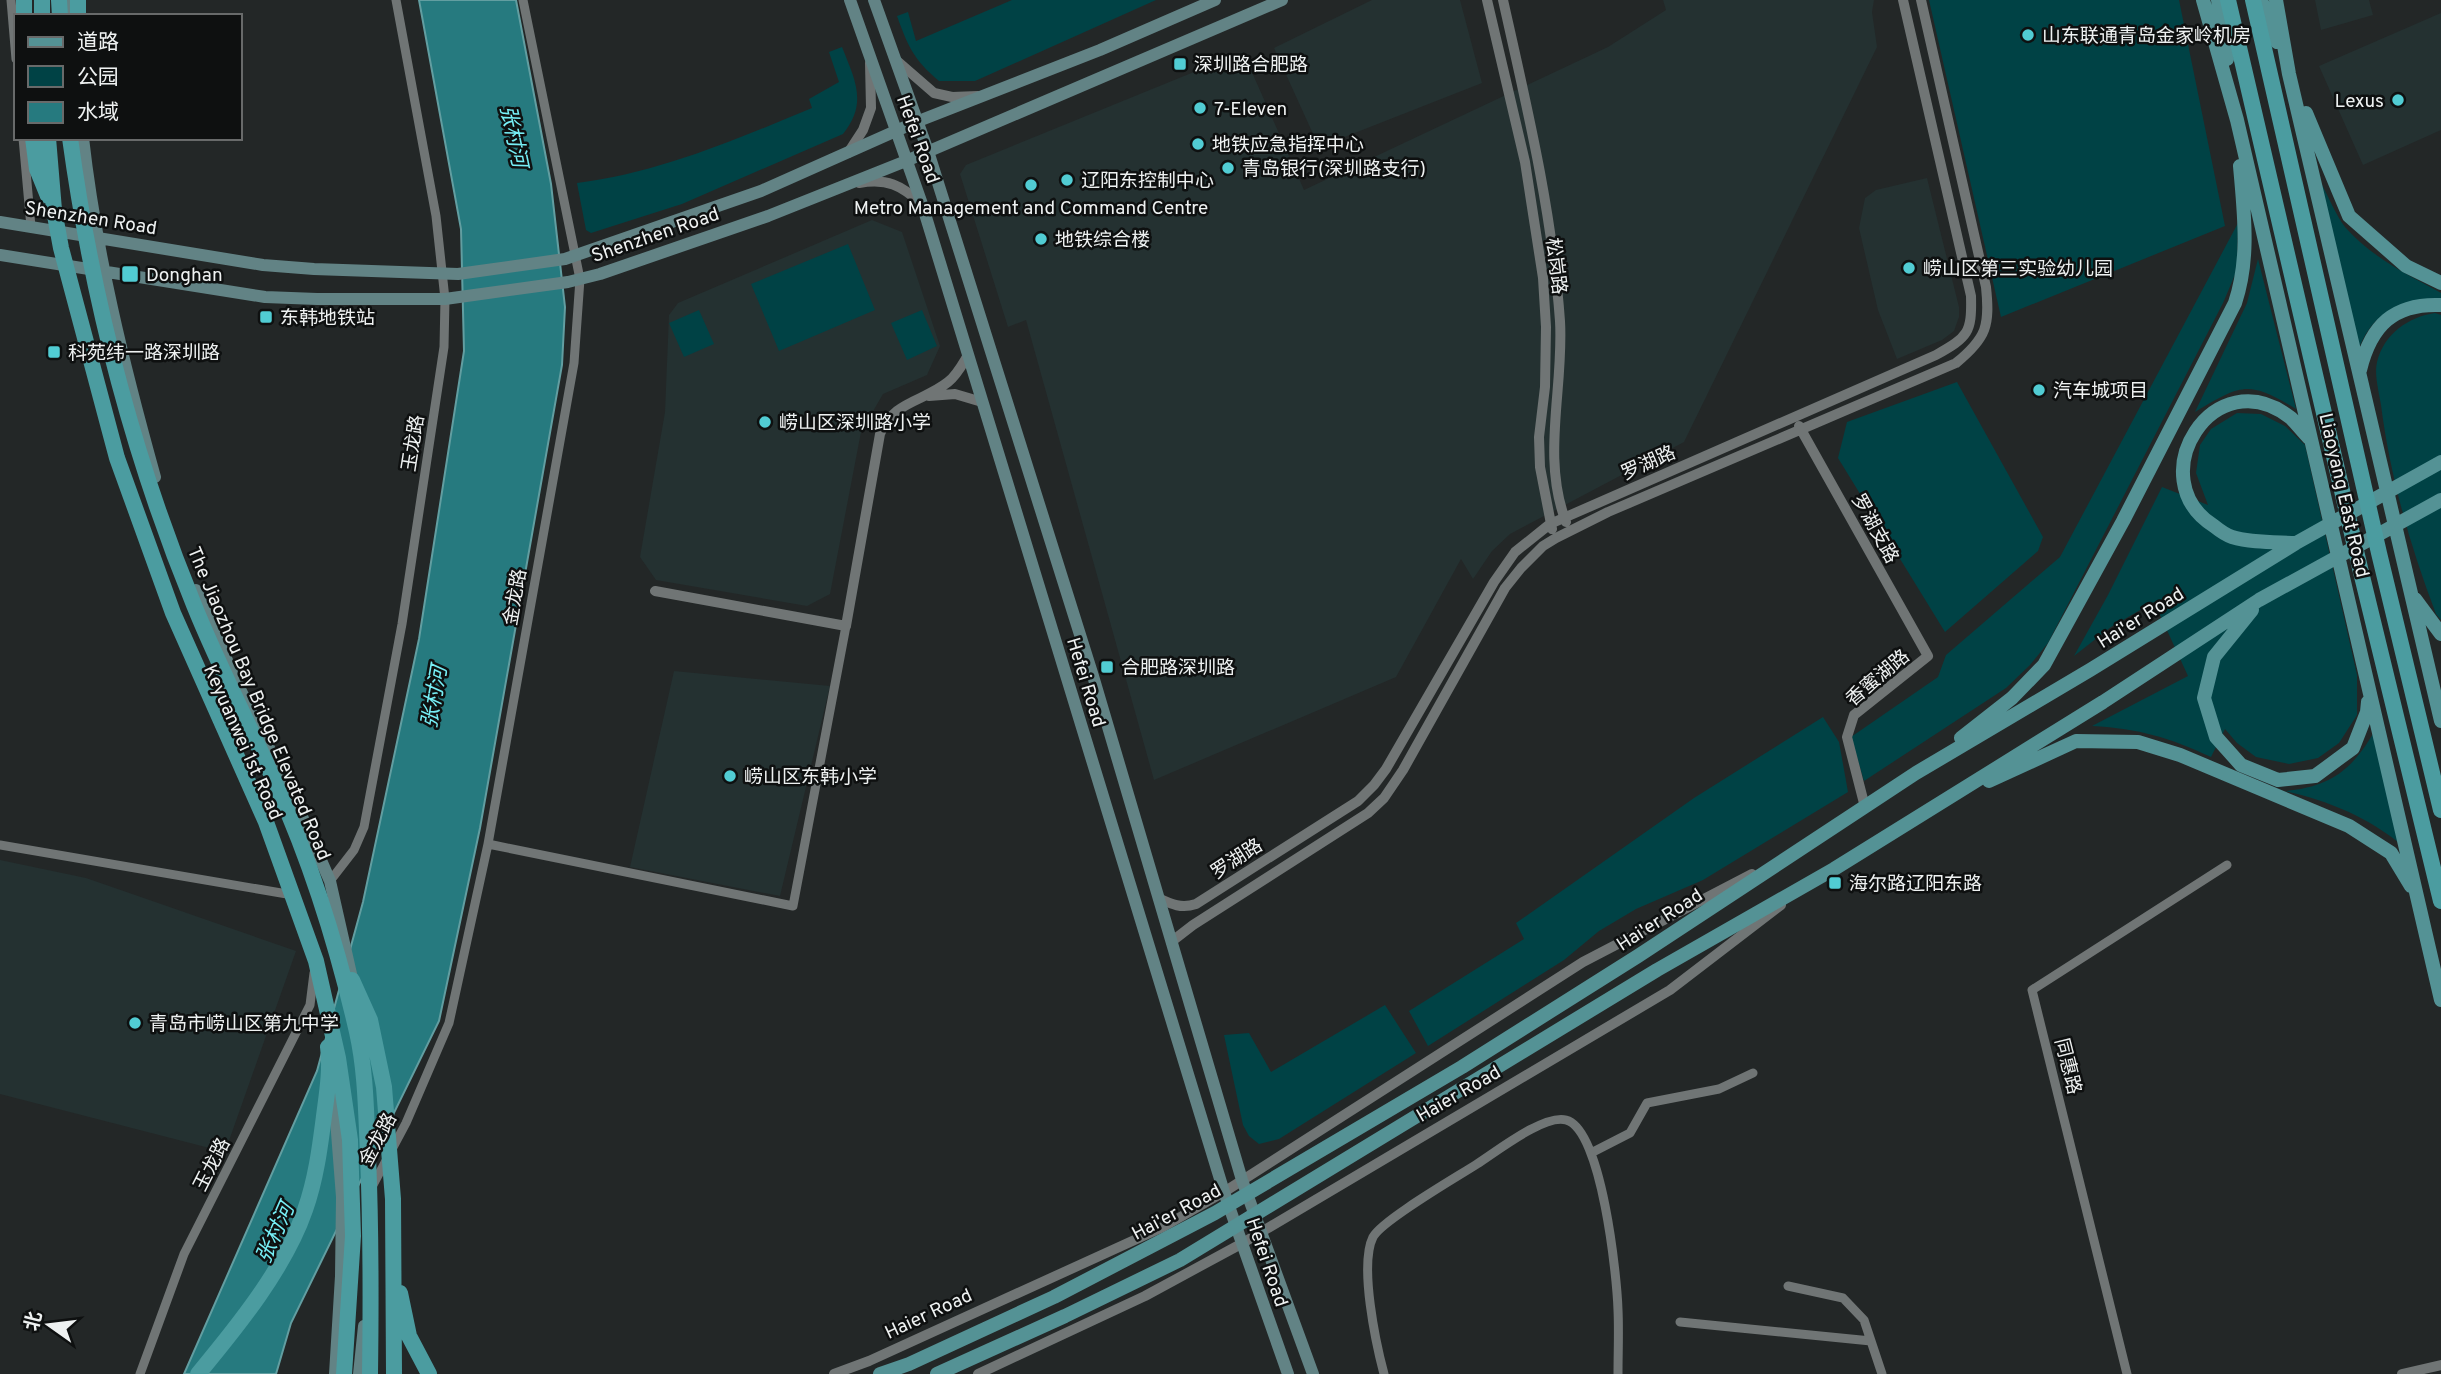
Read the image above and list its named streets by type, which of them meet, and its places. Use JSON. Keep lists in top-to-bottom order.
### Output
{
  "streets": {
    "highway": ["Liaoyang East Road", "The Jiaozhou Bay Bridge Elevated Road"],
    "main road": [
      "Hefei Road",
      "Shenzhen Road",
      "Hai'er Road",
      "Keyuanwei 1st Road",
      "Haier Road"
    ],
    "street": [
      "松岗路",
      "玉龙路",
      "罗湖路",
      "罗湖支路",
      "金龙路",
      "香蜜湖路",
      "同惠路"
    ]
  },
  "crossings": [
    ["Hefei Road", "Shenzhen Road"],
    ["Hefei Road", "罗湖路"],
    ["Hefei Road", "Haier Road"],
    ["Shenzhen Road", "玉龙路"],
    ["Shenzhen Road", "金龙路"],
    ["Shenzhen Road", "Keyuanwei 1st Road"],
    ["松岗路", "罗湖路"],
    ["玉龙路", "Keyuanwei 1st Road"],
    ["罗湖路", "罗湖支路"],
    ["罗湖支路", "香蜜湖路"],
    ["金龙路", "Keyuanwei 1st Road"],
    ["Hai'er Road", "香蜜湖路"],
    ["Hai'er Road", "Haier Road"]
  ],
  "water": ["张村河"],
  "places": {
    "other": [
      "山东联通青岛金家岭机房",
      "Lexus",
      "7-Eleven",
      "地铁应急指挥中心",
      "青岛银行(深圳路支行)",
      "辽阳东控制中心",
      "Metro Management and Command Centre",
      "地铁综合楼",
      "崂山区第三实验幼儿园",
      "汽车城项目",
      "崂山区深圳路小学",
      "崂山区东韩小学",
      "青岛市崂山区第九中学"
    ],
    "transit": [
      "深圳路合肥路",
      "Donghan",
      "东韩地铁站",
      "科苑纬一路深圳路",
      "合肥路深圳路",
      "海尔路辽阳东路"
    ]
  },
  "legend": ["道路", "公园", "水域"],
  "north": "left"
}
